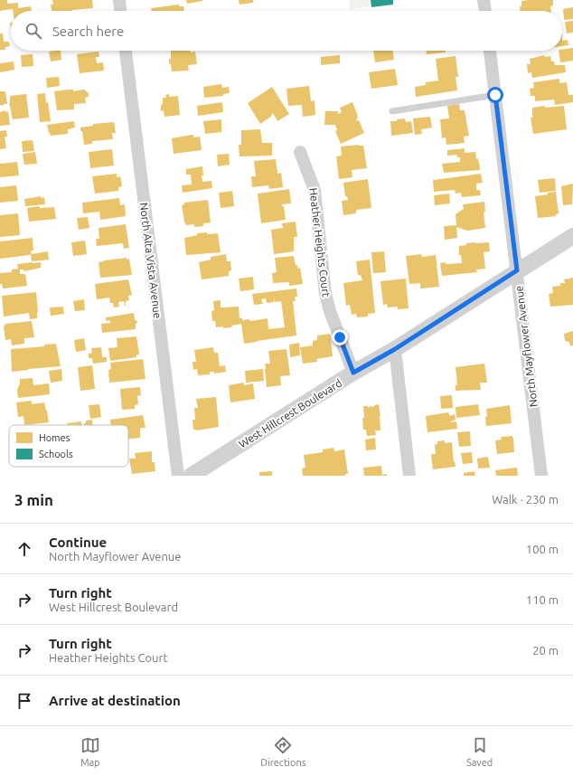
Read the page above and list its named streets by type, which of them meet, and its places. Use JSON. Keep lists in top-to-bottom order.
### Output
{
  "streets": {
    "street": [
      "Heather Heights Court",
      "North Alta Vista Avenue",
      "North Mayflower Avenue",
      "West Hillcrest Boulevard"
    ]
  },
  "crossings": [
    ["Heather Heights Court", "West Hillcrest Boulevard"],
    ["North Mayflower Avenue", "West Hillcrest Boulevard"]
  ],
  "legend": ["Homes", "Schools"],
  "page": {
    "search": "Search here",
    "heading": ["3 min", "Walk · 230 m"],
    "list": [
      ["Continue", "North Mayflower Avenue", "100 m"],
      ["Turn right", "West Hillcrest Boulevard", "110 m"],
      ["Turn right", "Heather Heights Court", "20 m"],
      "Arrive at destination"
    ],
    "nav": ["Map", "Directions", "Saved"]
  }
}
